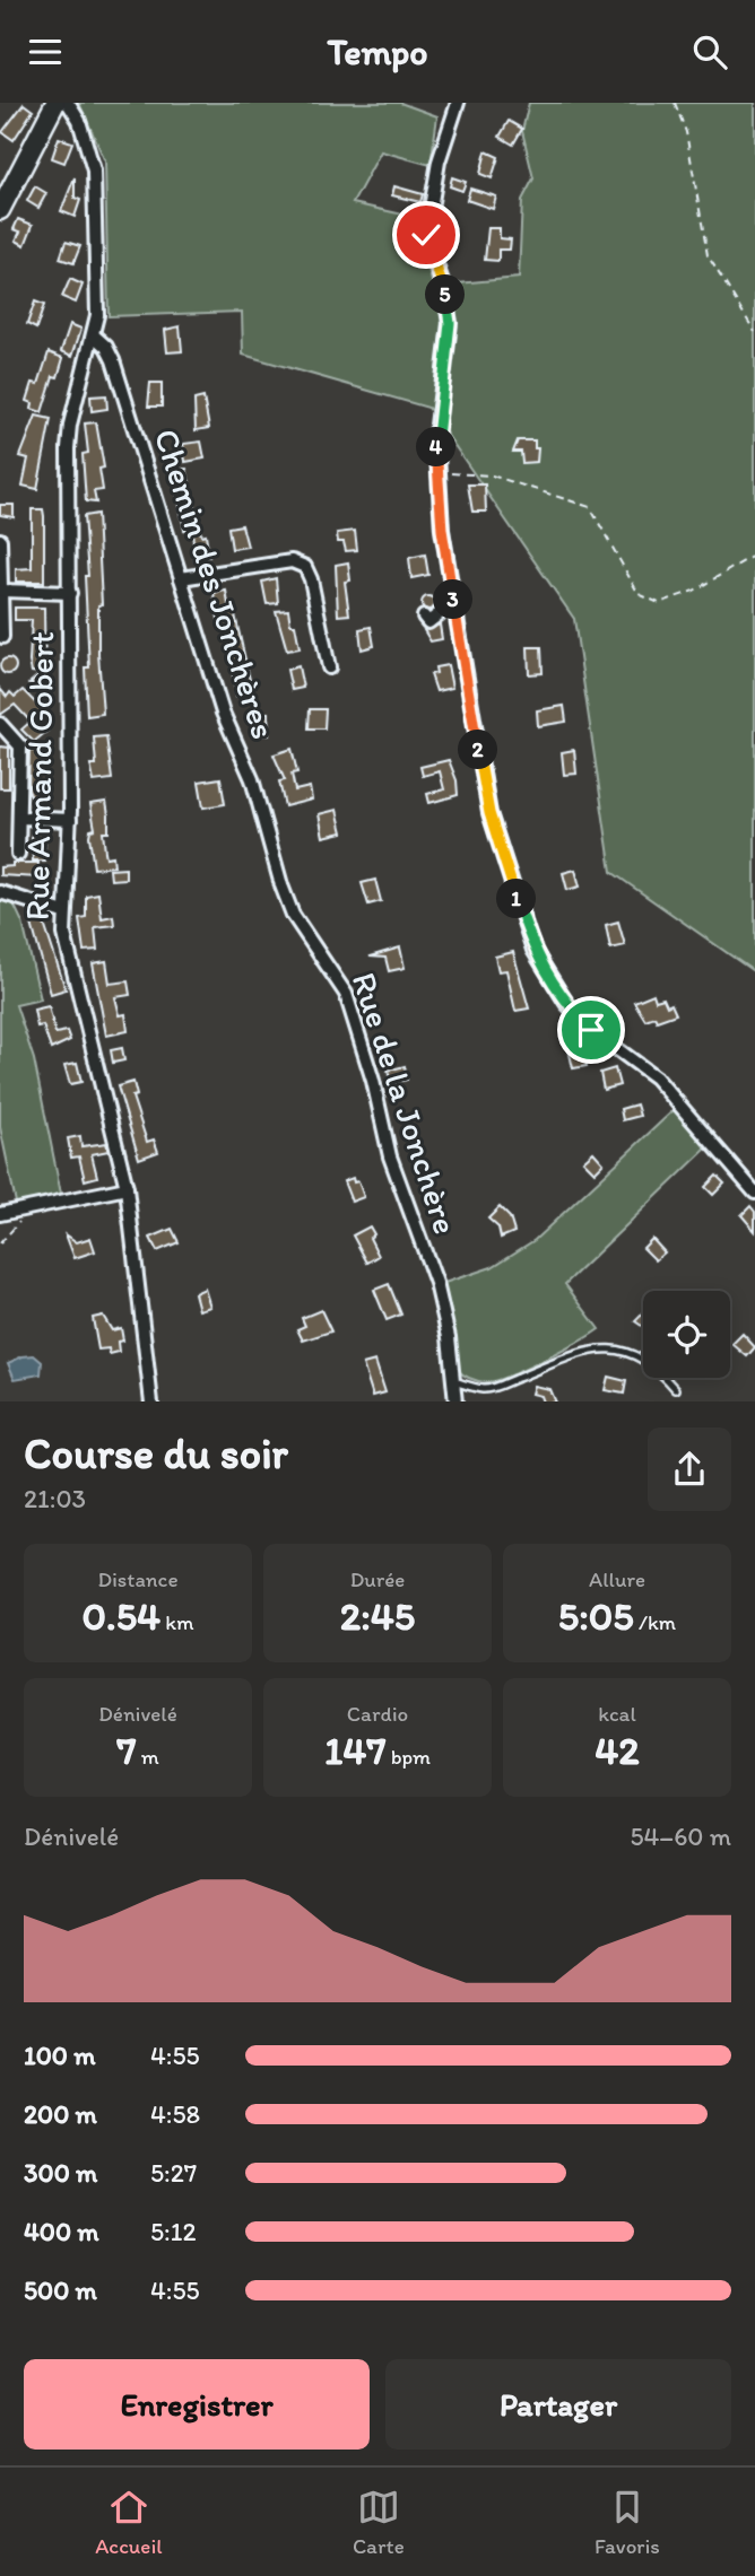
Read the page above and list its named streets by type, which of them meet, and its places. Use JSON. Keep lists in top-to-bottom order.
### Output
{
  "streets": {
    "street": ["Chemin des Jonchères", "Rue Armand Gobert", "Rue de la Jonchère"]
  },
  "crossings": [
    ["Chemin des Jonchères", "Rue Armand Gobert"],
    ["Chemin des Jonchères", "Rue de la Jonchère"]
  ],
  "page": {
    "header": "Tempo",
    "pins": [
      "5",
      "4",
      "3",
      "2",
      "1"
    ],
    "heading": ["Course du soir", "21:03"],
    "stats": [
      ["Distance", "0.54 km"],
      ["Durée", "2:45"],
      ["Allure", "5:05 /km"],
      ["Dénivelé", "7 m"],
      ["Cardio", "147 bpm"],
      ["kcal", "42"]
    ],
    "chart": ["Dénivelé", "54–60 m"],
    "list": [
      {
        "name": "100 m",
        "note": "4:55"
      },
      {
        "name": "200 m",
        "note": "4:58"
      },
      {
        "name": "300 m",
        "note": "5:27"
      },
      {
        "name": "400 m",
        "note": "5:12"
      },
      {
        "name": "500 m",
        "note": "4:55"
      }
    ],
    "buttons": ["Enregistrer", "Partager"],
    "tabs": ["Accueil", "Carte", "Favoris"]
  }
}
